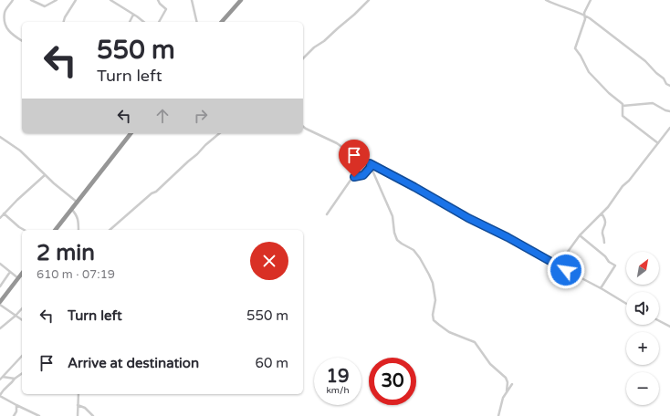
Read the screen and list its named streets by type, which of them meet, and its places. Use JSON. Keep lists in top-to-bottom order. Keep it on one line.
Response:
{"north":"top right","page":{"turn":["550 m","Turn left"],"heading":["2 min","610 m · 07:19"],"map_buttons":["+","−"],"list":[{"name":"Turn left","value":"550 m"},{"name":"Arrive at destination","value":"60 m"}],"speed":"19 km/h","limit":"30"}}
